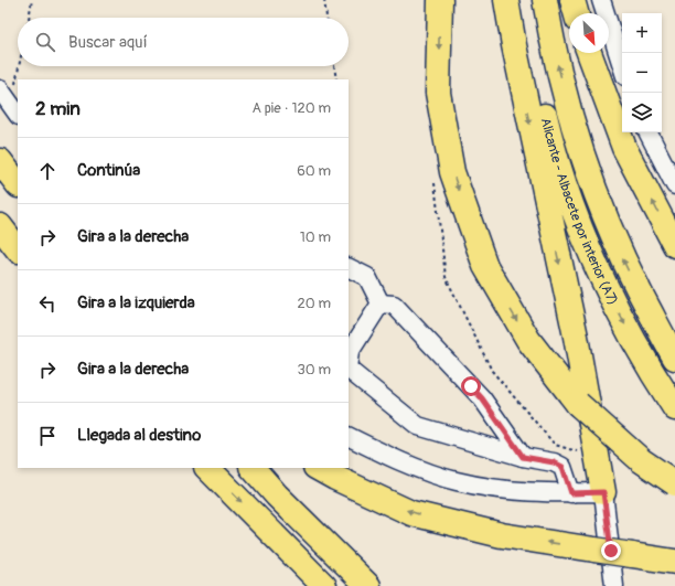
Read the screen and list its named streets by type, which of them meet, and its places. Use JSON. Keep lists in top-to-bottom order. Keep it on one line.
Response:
{"streets":{"highway":["Alicante - Albacete por interior (A7)"]},"north":"bottom right","page":{"map_buttons":["+","−"],"search":"Buscar aquí","heading":["2 min","A pie · 120 m"],"list":[["Continúa","60 m"],["Gira a la derecha","10 m"],["Gira a la izquierda","20 m"],["Gira a la derecha","30 m"],"Llegada al destino"]}}
